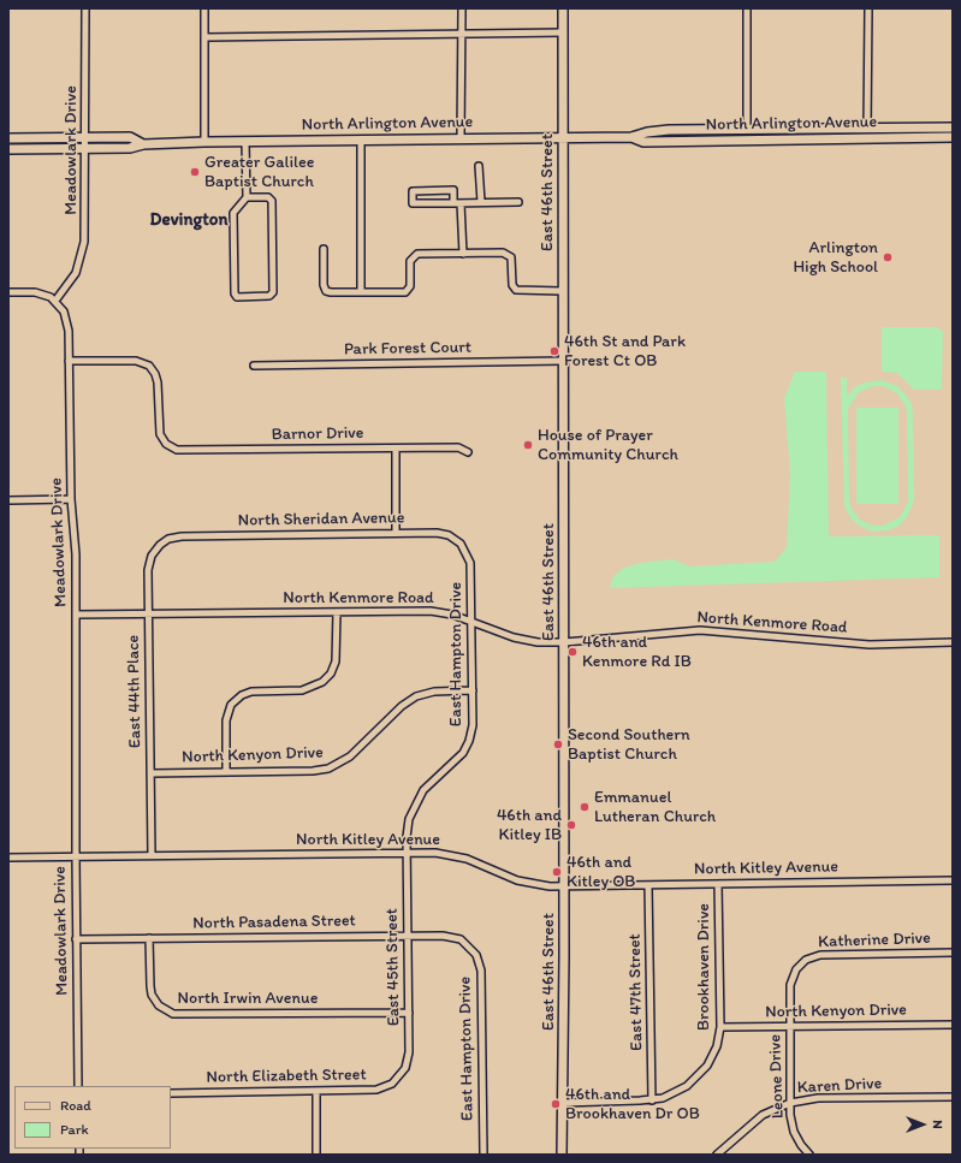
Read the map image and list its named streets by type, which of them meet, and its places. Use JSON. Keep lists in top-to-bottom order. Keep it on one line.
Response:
{"streets":{"main road":["North Arlington Avenue","East 46th Street"],"street":["Meadowlark Drive","Park Forest Court","Barnor Drive","North Sheridan Avenue","North Kenmore Road","East Hampton Drive","East 44th Place","North Kenyon Drive","North Kitley Avenue","North Pasadena Street","Katherine Drive","East 45th Street","Brookhaven Drive","East 47th Street","North Irwin Avenue","North Elizabeth Street","Leone Drive","Karen Drive"]},"crossings":[["North Arlington Avenue","Meadowlark Drive"],["North Arlington Avenue","East 46th Street"],["Meadowlark Drive","Barnor Drive"],["Meadowlark Drive","North Kenmore Road"],["Meadowlark Drive","North Kitley Avenue"],["Meadowlark Drive","North Pasadena Street"],["East 46th Street","Park Forest Court"],["East 46th Street","North Kenmore Road"],["East 46th Street","North Kitley Avenue"],["East 46th Street","Brookhaven Drive"],["North Sheridan Avenue","East Hampton Drive"],["North Sheridan Avenue","East 44th Place"],["North Kenmore Road","East Hampton Drive"],["North Kenmore Road","East 44th Place"],["East Hampton Drive","North Kenyon Drive"],["East Hampton Drive","North Kitley Avenue"],["East Hampton Drive","North Pasadena Street"],["East Hampton Drive","East 45th Street"],["East 44th Place","North Kenyon Drive"],["East 44th Place","North Kitley Avenue"],["North Kenyon Drive","Brookhaven Drive"],["North Kenyon Drive","Leone Drive"],["North Kitley Avenue","East 45th Street"],["North Kitley Avenue","Brookhaven Drive"],["North Kitley Avenue","East 47th Street"],["North Pasadena Street","East 45th Street"],["North Pasadena Street","North Irwin Avenue"],["Katherine Drive","Leone Drive"],["East 45th Street","North Irwin Avenue"],["East 45th Street","North Elizabeth Street"],["Brookhaven Drive","East 47th Street"],["Leone Drive","Karen Drive"]],"districts":["Devington"],"places":["Greater Galilee Baptist Church","Arlington High School","46th St and Park Forest Ct OB","House of Prayer Community Church","46th and Kenmore Rd IB","Second Southern Baptist Church","Emmanuel Lutheran Church","46th and Kitley IB","46th and Kitley OB","46th and Brookhaven Dr OB"],"legend":["Road","Park"],"north":"right"}
